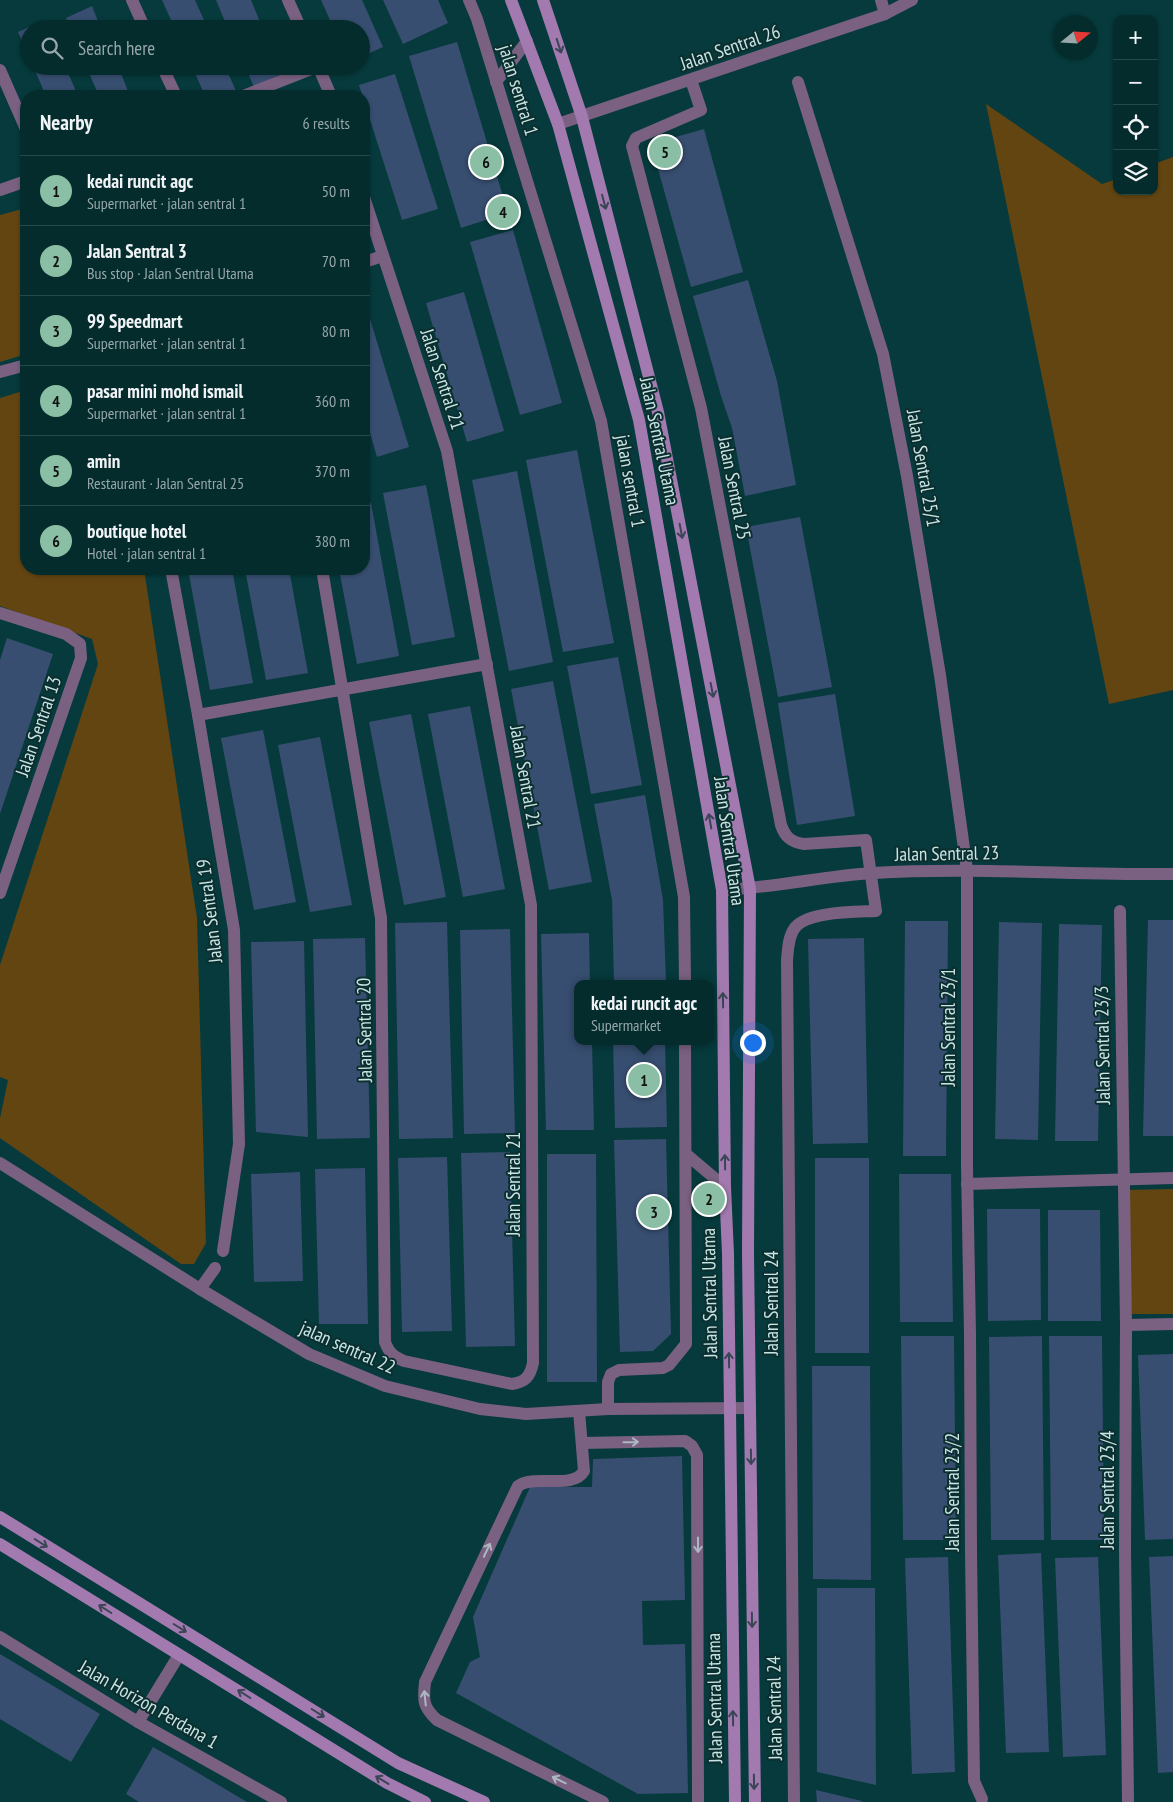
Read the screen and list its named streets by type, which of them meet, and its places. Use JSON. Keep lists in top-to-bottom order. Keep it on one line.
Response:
{"streets":{"street":["Jalan Sentral 26","jalan sentral 1","Jalan Sentral 21","Jalan Sentral Utama","Jalan Sentral 25/1","Jalan Sentral 25","Jalan Sentral 13","Jalan Sentral 23","Jalan Sentral 19","Jalan Sentral 23/1","Jalan Sentral 20","Jalan Sentral 23/3","Jalan Sentral 24","jalan sentral 22","Jalan Sentral 23/4","Jalan Sentral 23/2","Jalan Horizon Perdana 1"]},"crossings":[["Jalan Sentral 26","Jalan Sentral Utama"],["Jalan Sentral 26","Jalan Sentral 25"],["Jalan Sentral 21","Jalan Sentral 20"],["Jalan Sentral Utama","Jalan Sentral 23"],["Jalan Sentral Utama","jalan sentral 22"],["Jalan Sentral 25/1","Jalan Sentral 23"],["Jalan Sentral 25/1","Jalan Sentral 23/1"],["Jalan Sentral 25","Jalan Sentral 23"],["Jalan Sentral 25","Jalan Sentral 24"],["Jalan Sentral 23","Jalan Sentral 23/1"],["Jalan Sentral 23","Jalan Sentral 24"],["Jalan Sentral 23/1","Jalan Sentral 23/2"],["Jalan Sentral 23/3","Jalan Sentral 23/4"]],"north":"right","page":{"map_buttons":["+","−"],"search":"Search here","heading":["Nearby","6 results"],"pins":["5","6","4","1","2","3"],"list":[{"mark":"1","name":"kedai runcit agc","note":"Supermarket · jalan sentral 1","value":"50 m"},{"mark":"2","name":"Jalan Sentral 3","note":"Bus stop · Jalan Sentral Utama","value":"70 m"},{"mark":"3","name":"99 Speedmart","note":"Supermarket · jalan sentral 1","value":"80 m"},{"mark":"4","name":"pasar mini mohd ismail","note":"Supermarket · jalan sentral 1","value":"360 m"},{"mark":"5","name":"amin","note":"Restaurant · Jalan Sentral 25","value":"370 m"},{"mark":"6","name":"boutique hotel","note":"Hotel · jalan sentral 1","value":"380 m"}],"popup":["kedai runcit agc","Supermarket"]}}
